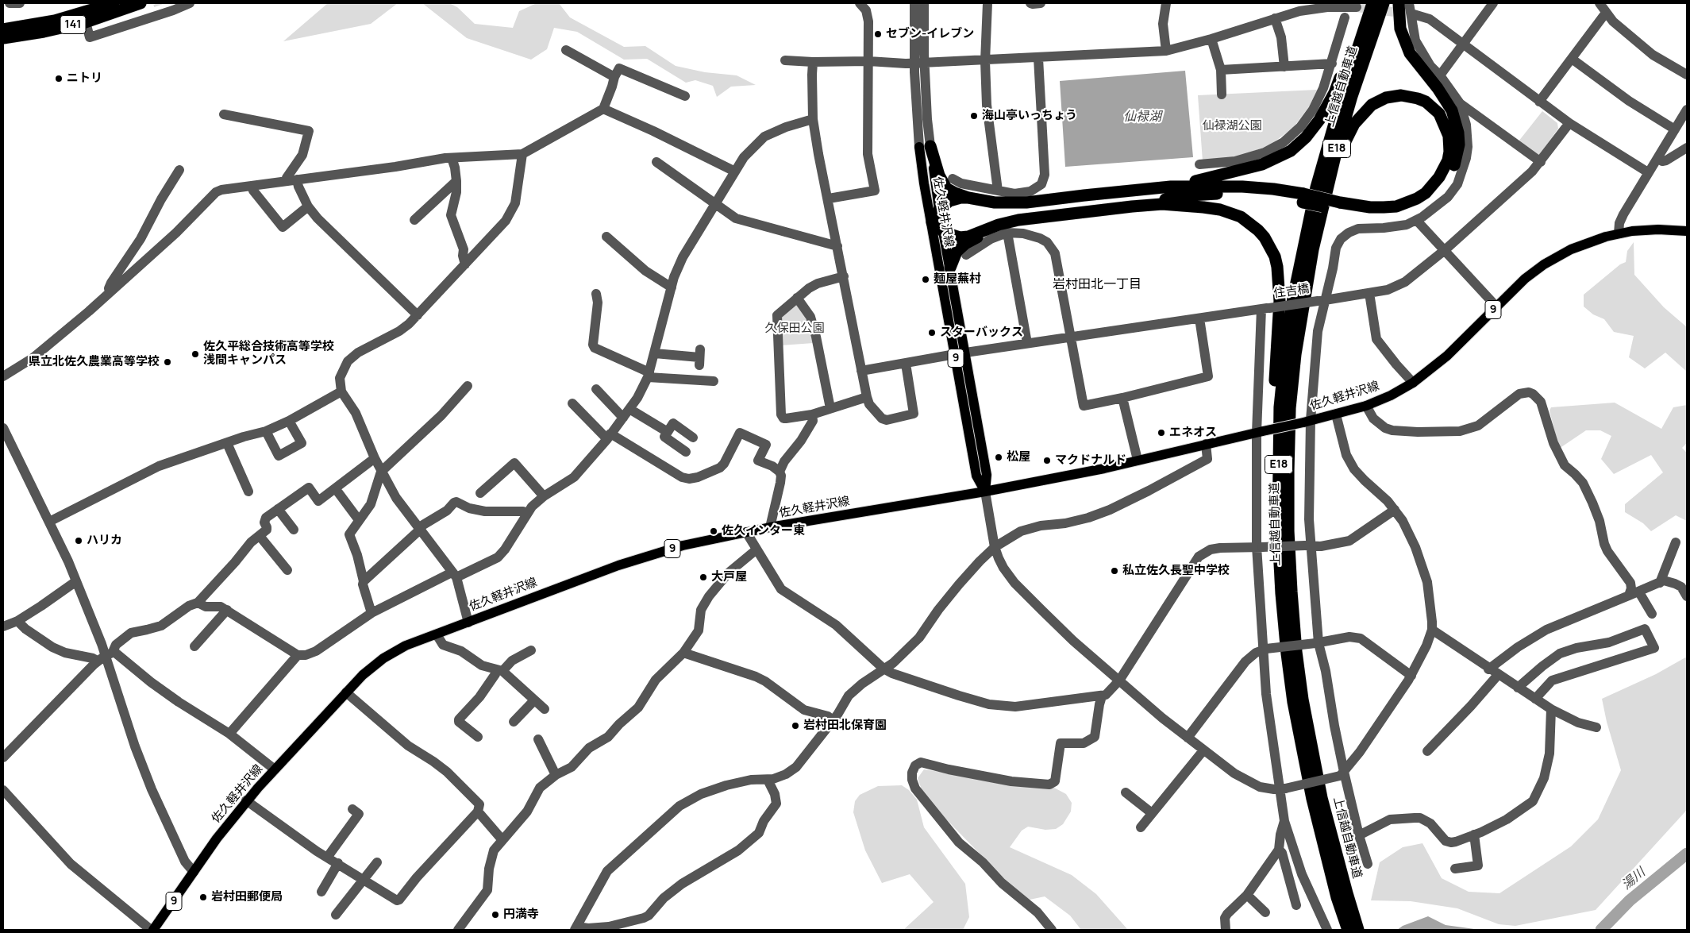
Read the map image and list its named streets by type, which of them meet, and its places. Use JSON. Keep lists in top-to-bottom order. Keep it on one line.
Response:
{"streets":{"highway":["141","上信越自動車道","E18"],"main road":["佐久軽井沢線","9"],"street":["住吉橋"]},"crossings":[["佐久軽井沢線","住吉橋"]],"districts":["岩村田北一丁目"],"water":["仙禄湖","湯川"],"parks":["仙禄湖公園","久保田公園"],"places":["セブン-イレブン","ニトリ","海山亭いっちょう","麺屋蕪村","スターバックス","佐久平総合技術高等学校 浅間キャンパス","県立北佐久農業高等学校","エネオス","松屋","マクドナルド","佐久インター東","ハリカ","私立佐久長聖中学校","大戸屋","岩村田北保育園","岩村田郵便局","円満寺"]}
